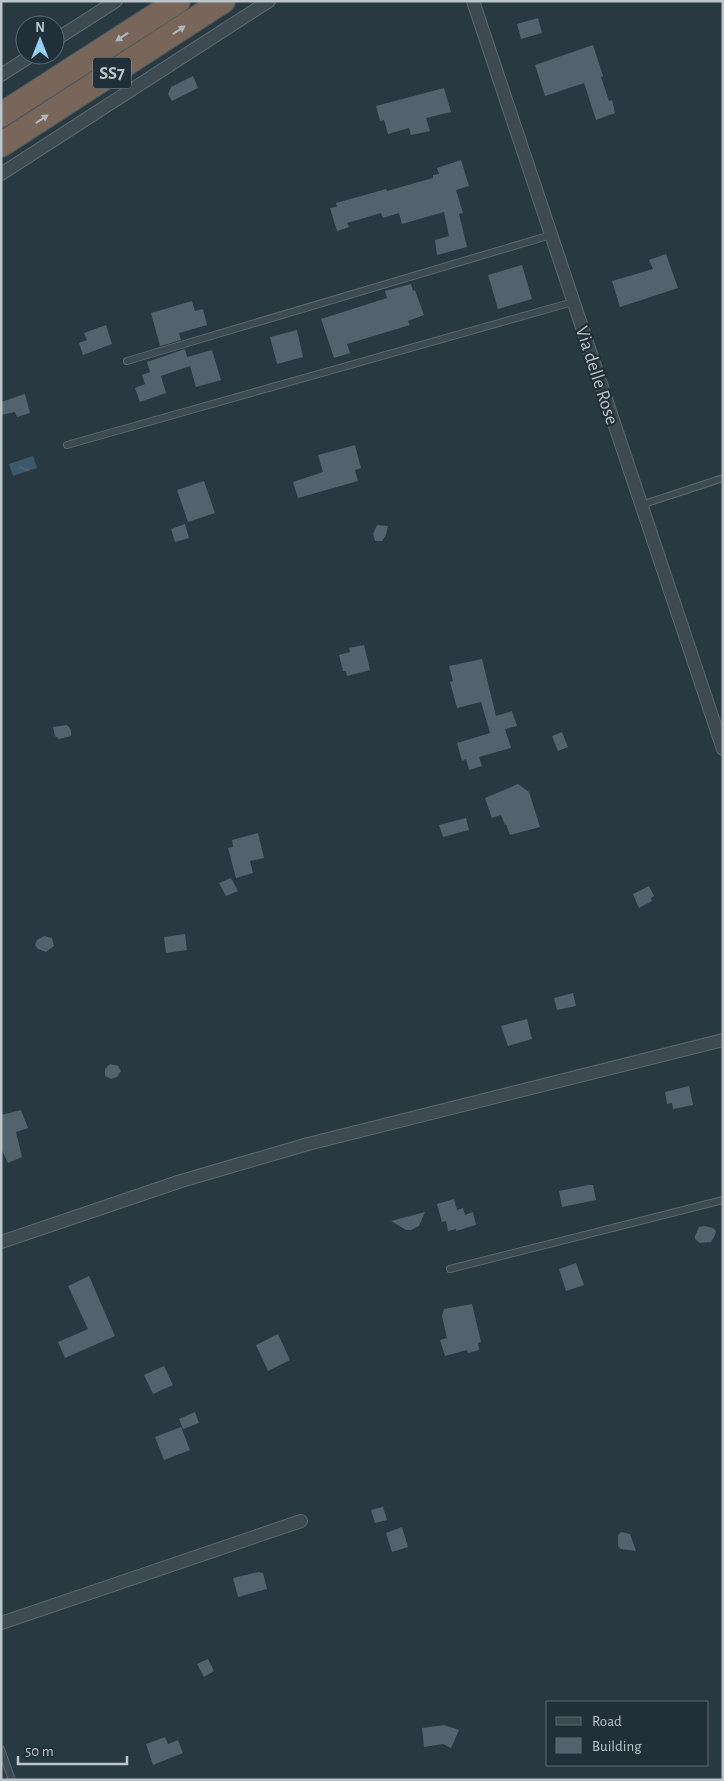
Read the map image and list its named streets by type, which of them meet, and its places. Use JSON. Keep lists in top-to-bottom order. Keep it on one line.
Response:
{"streets":{"highway":["SS7"],"street":["Via delle Rose"]},"legend":["Road","Building"],"scale_bar":"50 m","north":"top"}
